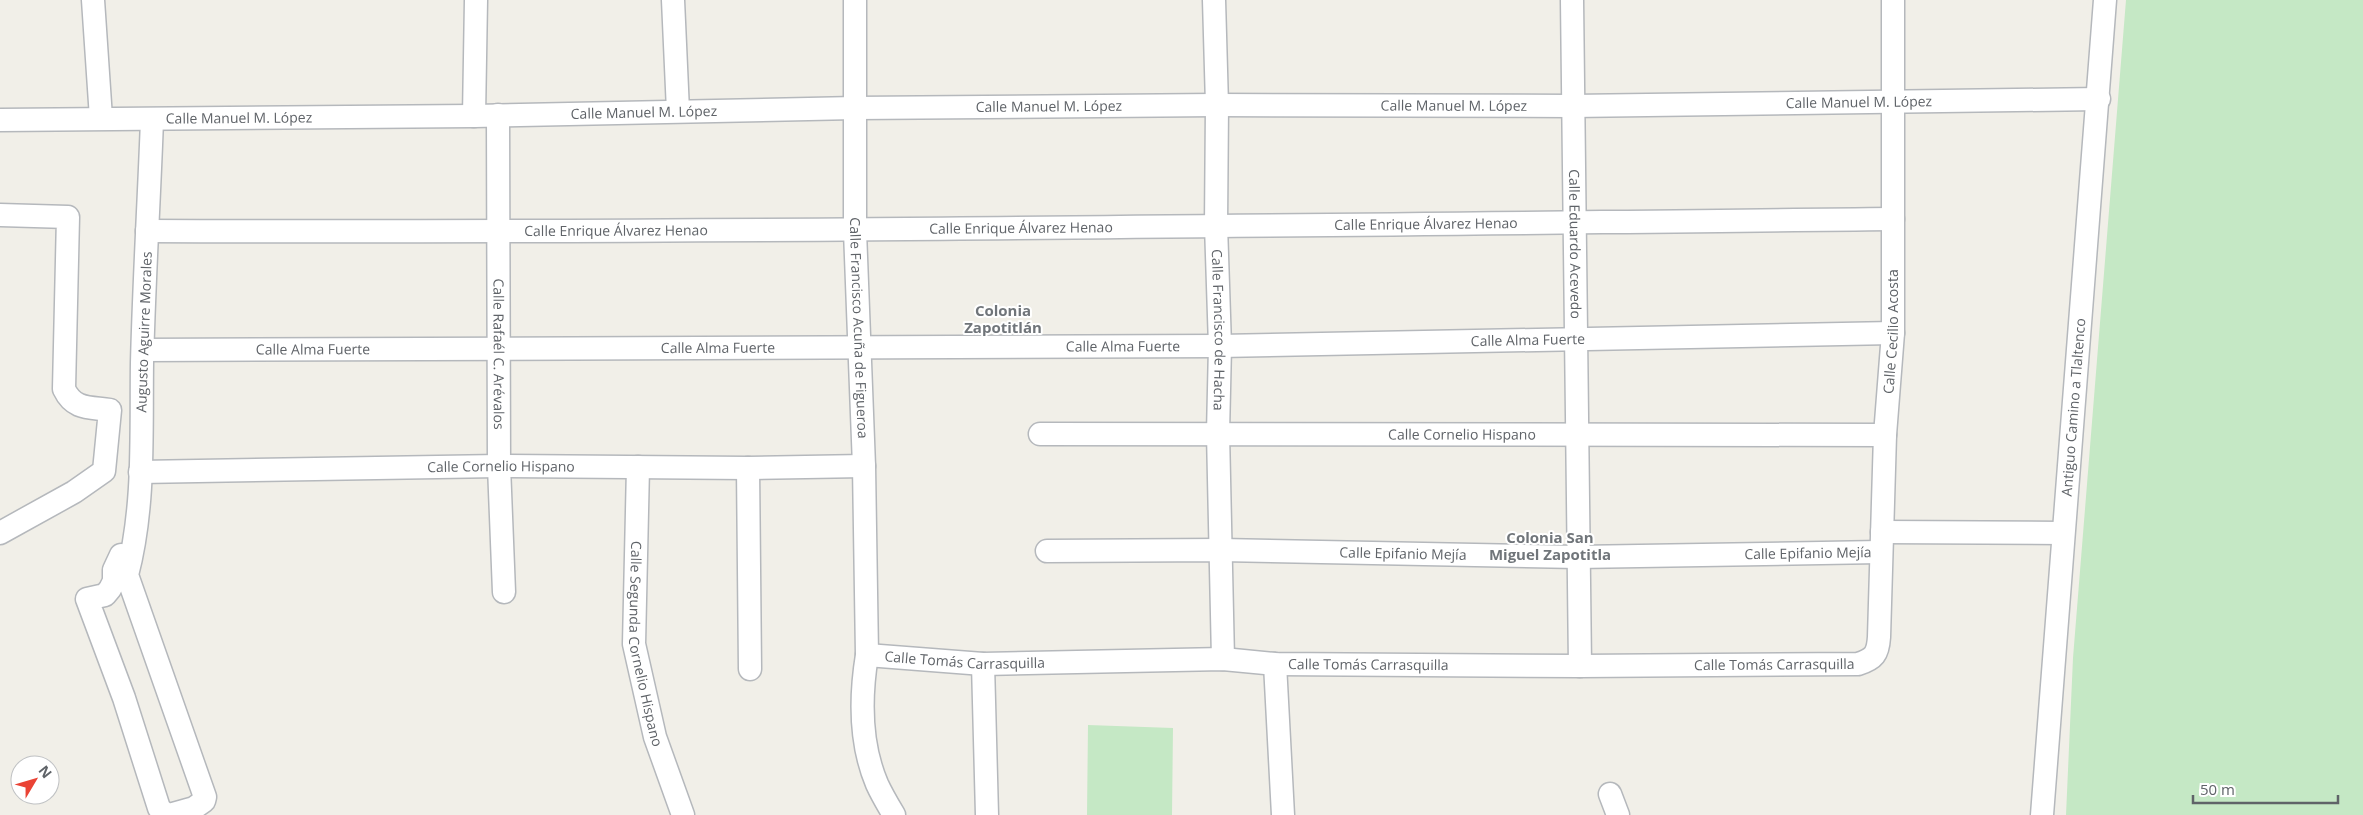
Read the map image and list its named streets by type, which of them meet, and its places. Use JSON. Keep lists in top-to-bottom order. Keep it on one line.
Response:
{"streets":{"street":["Calle Manuel M. López","Calle Enrique Álvarez Henao","Calle Eduardo Acevedo","Calle Francisco Acuña de Figueroa","Calle Francisco de Hacha","Calle Cecilio Acosta","Augusto Aguirre Morales","Calle Alma Fuerte","Calle Rafaél C. Arévalos","Antiguo Camino a Tlaltenco","Calle Cornelio Hispano","Calle Epifanio Mejía","Calle Segunda Cornelio Hispano","Calle Tomás Carrasquilla"]},"crossings":[["Calle Manuel M. López","Calle Eduardo Acevedo"],["Calle Manuel M. López","Calle Francisco Acuña de Figueroa"],["Calle Manuel M. López","Calle Francisco de Hacha"],["Calle Manuel M. López","Calle Cecilio Acosta"],["Calle Manuel M. López","Augusto Aguirre Morales"],["Calle Manuel M. López","Calle Rafaél C. Arévalos"],["Calle Manuel M. López","Antiguo Camino a Tlaltenco"],["Calle Enrique Álvarez Henao","Calle Eduardo Acevedo"],["Calle Enrique Álvarez Henao","Calle Francisco Acuña de Figueroa"],["Calle Enrique Álvarez Henao","Calle Francisco de Hacha"],["Calle Enrique Álvarez Henao","Calle Cecilio Acosta"],["Calle Enrique Álvarez Henao","Augusto Aguirre Morales"],["Calle Enrique Álvarez Henao","Calle Rafaél C. Arévalos"],["Calle Eduardo Acevedo","Calle Alma Fuerte"],["Calle Eduardo Acevedo","Calle Cornelio Hispano"],["Calle Eduardo Acevedo","Calle Epifanio Mejía"],["Calle Eduardo Acevedo","Calle Tomás Carrasquilla"],["Calle Francisco Acuña de Figueroa","Calle Alma Fuerte"],["Calle Francisco Acuña de Figueroa","Calle Cornelio Hispano"],["Calle Francisco Acuña de Figueroa","Calle Tomás Carrasquilla"],["Calle Francisco de Hacha","Calle Alma Fuerte"],["Calle Francisco de Hacha","Calle Cornelio Hispano"],["Calle Francisco de Hacha","Calle Epifanio Mejía"],["Calle Francisco de Hacha","Calle Tomás Carrasquilla"],["Calle Cecilio Acosta","Calle Alma Fuerte"],["Calle Cecilio Acosta","Calle Cornelio Hispano"],["Calle Cecilio Acosta","Calle Epifanio Mejía"],["Calle Cecilio Acosta","Calle Tomás Carrasquilla"],["Augusto Aguirre Morales","Calle Alma Fuerte"],["Augusto Aguirre Morales","Calle Cornelio Hispano"],["Calle Alma Fuerte","Calle Rafaél C. Arévalos"],["Calle Rafaél C. Arévalos","Calle Cornelio Hispano"],["Antiguo Camino a Tlaltenco","Calle Epifanio Mejía"],["Calle Cornelio Hispano","Calle Segunda Cornelio Hispano"]],"districts":["Colonia Zapotitlán","Colonia San Miguel Zapotitla"],"scale_bar":"50 m","north":"top right"}
